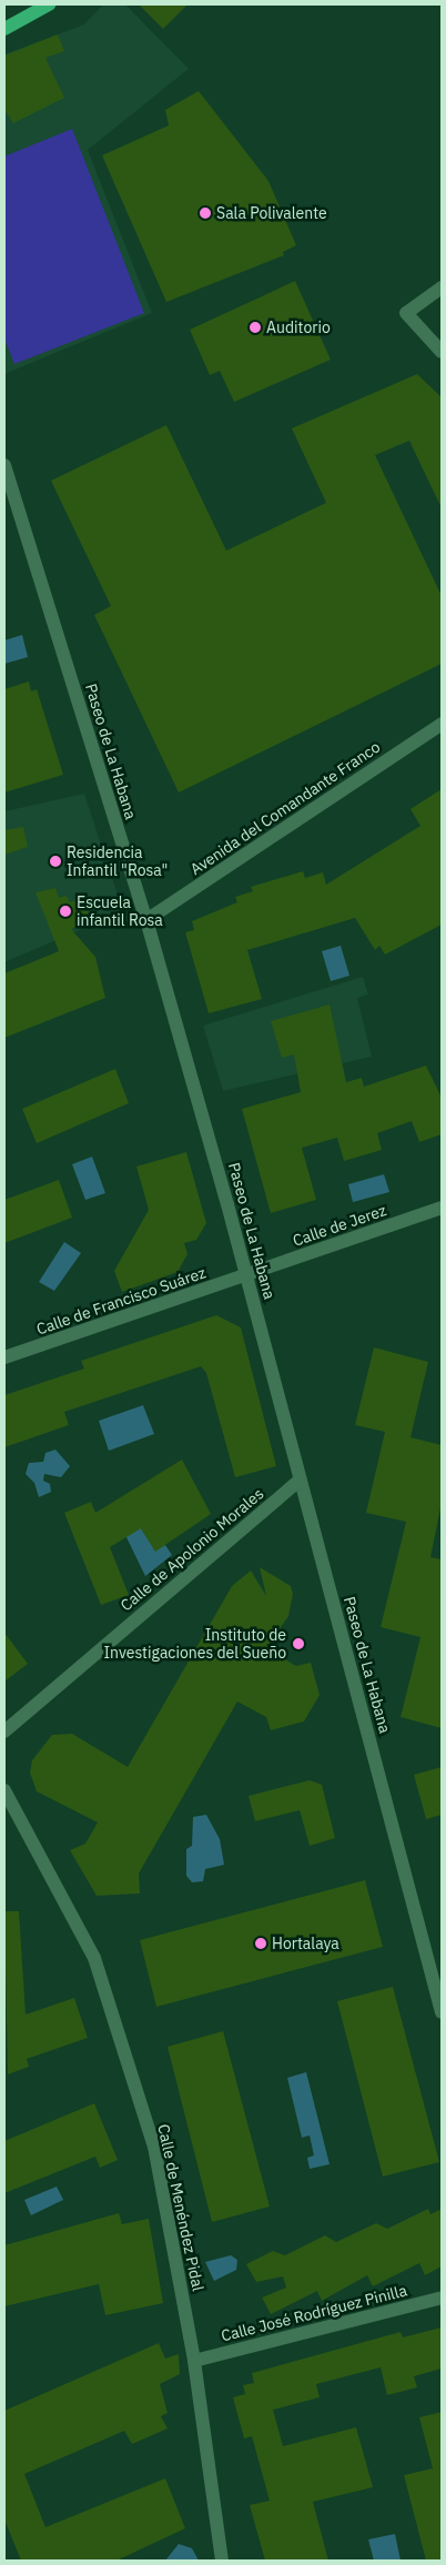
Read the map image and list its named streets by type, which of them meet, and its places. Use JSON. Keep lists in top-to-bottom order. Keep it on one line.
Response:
{"streets":{"street":["Paseo de La Habana","Avenida del Comandante Franco","Calle de Jerez","Calle de Francisco Suárez","Calle de Apolonio Morales","Calle de Menéndez Pidal","Calle José Rodríguez Pinilla"]},"crossings":[["Paseo de La Habana","Avenida del Comandante Franco"],["Paseo de La Habana","Calle de Jerez"],["Paseo de La Habana","Calle de Francisco Suárez"],["Paseo de La Habana","Calle de Apolonio Morales"],["Calle de Jerez","Calle de Francisco Suárez"],["Calle de Menéndez Pidal","Calle José Rodríguez Pinilla"]],"places":["Sala Polivalente","Auditorio","Residencia Infantil \"Rosa\"","Escuela infantil Rosa","Instituto de Investigaciones del Sueño","Hortalaya"]}
